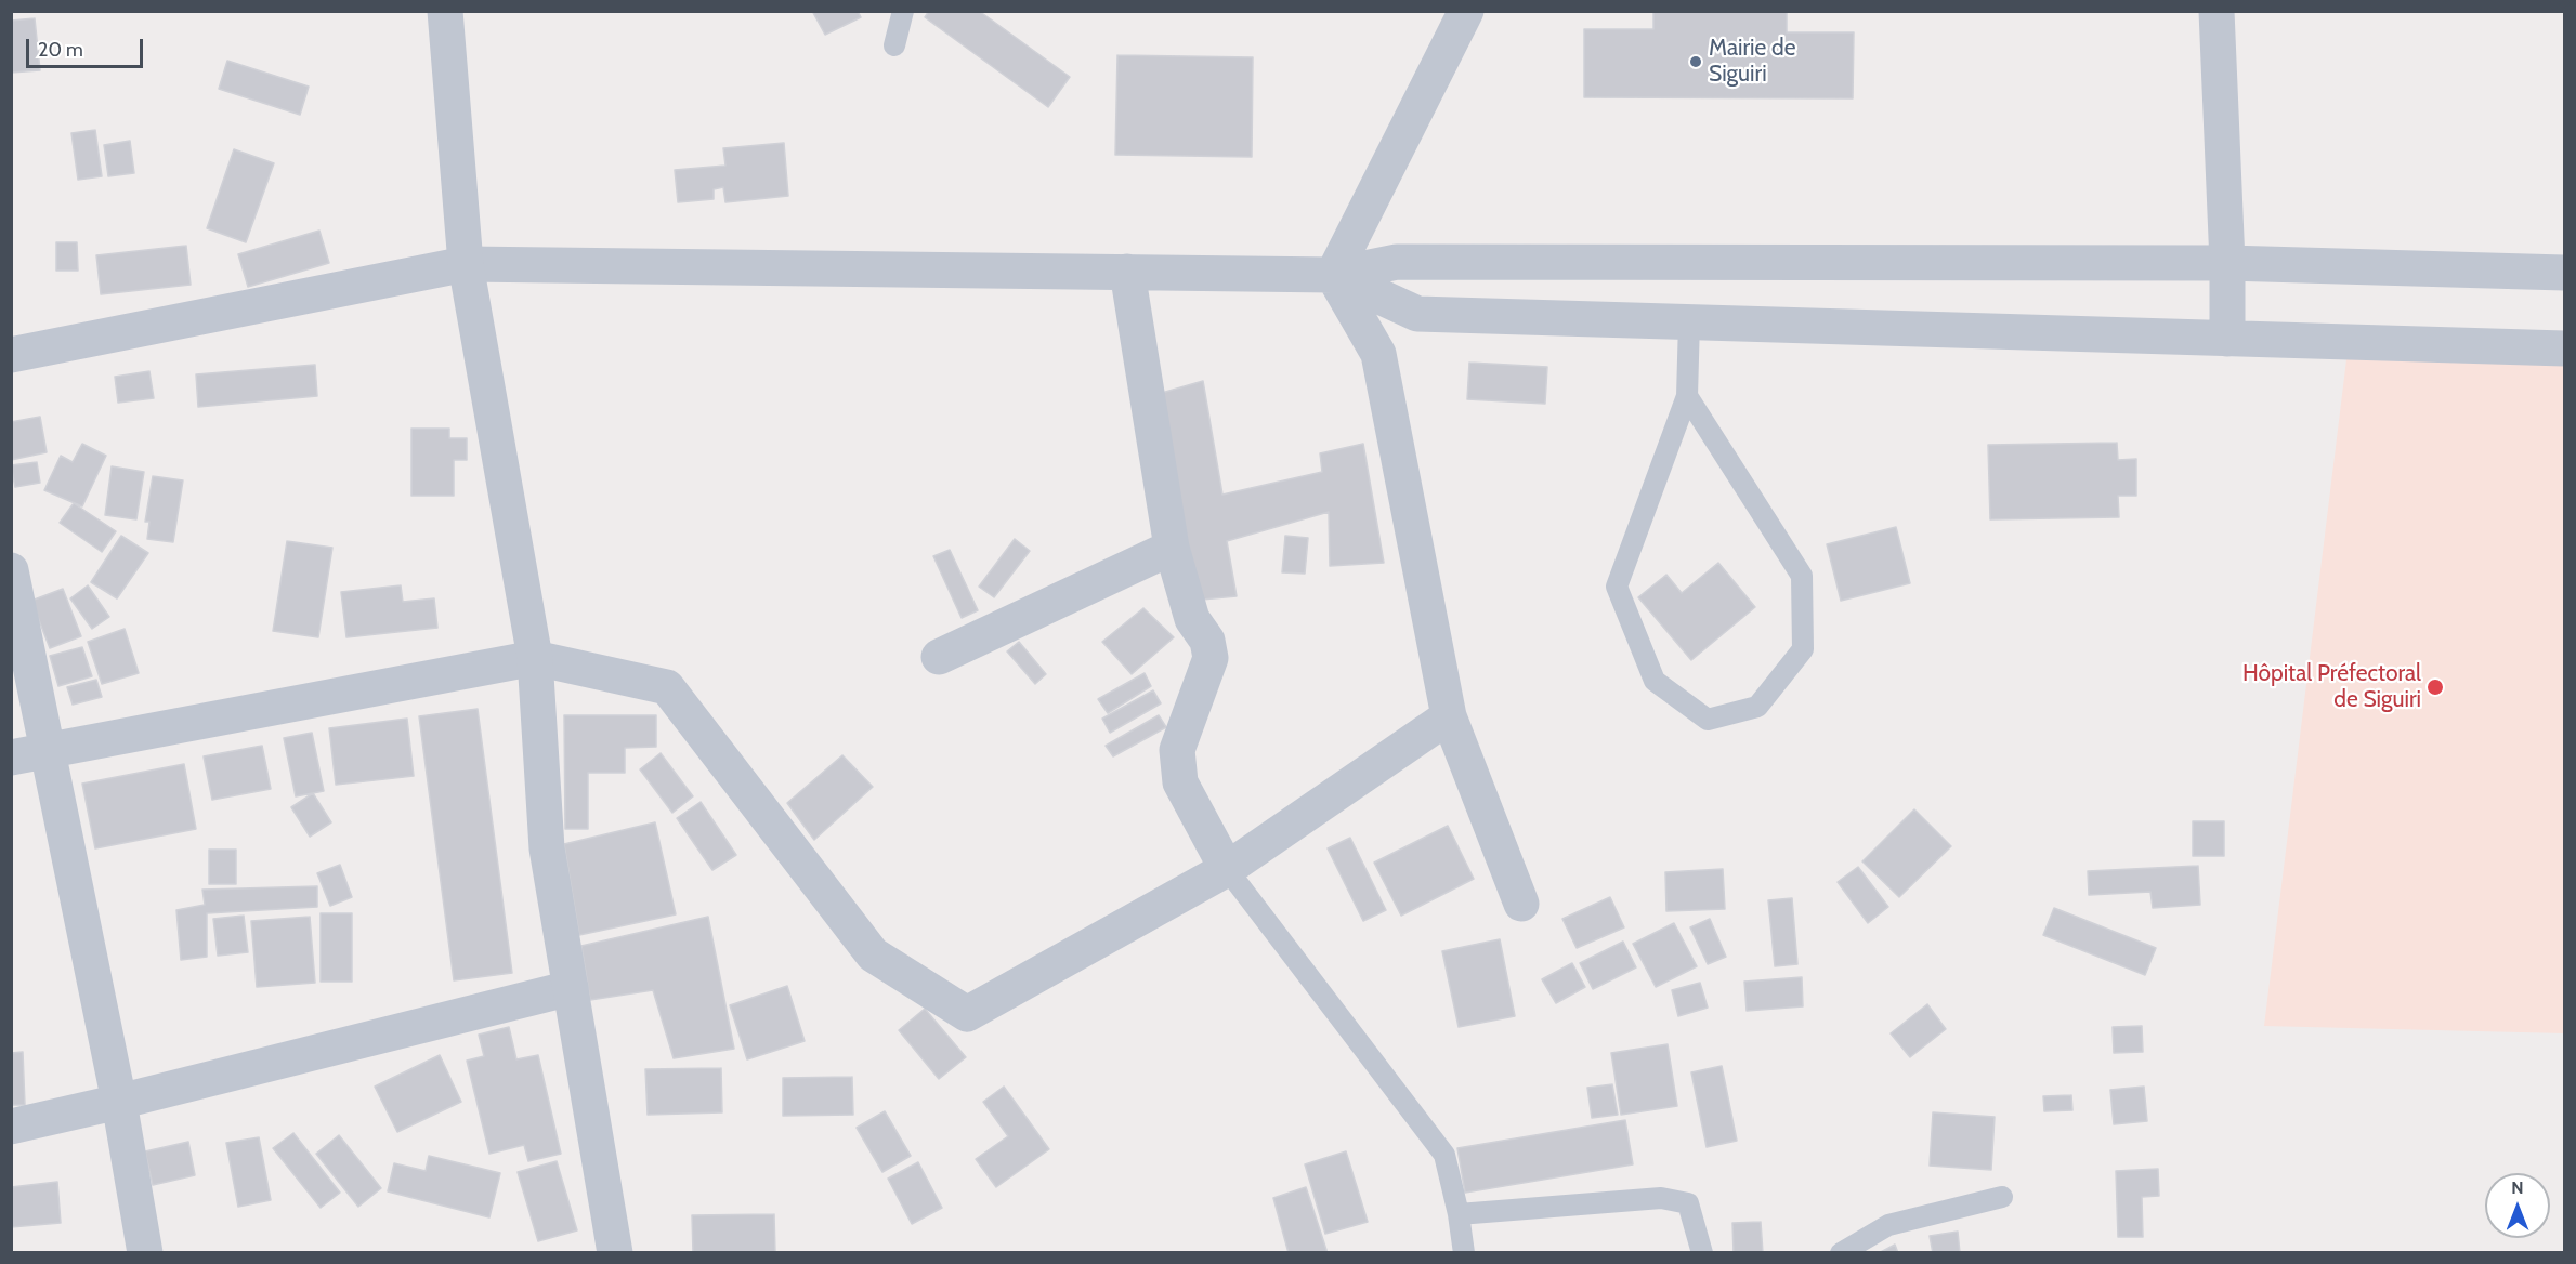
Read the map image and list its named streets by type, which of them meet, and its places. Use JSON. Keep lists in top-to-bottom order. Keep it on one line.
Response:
{"places":["Mairie de Siguiri","Hôpital Préfectoral de Siguiri"],"scale_bar":"20 m","north":"top"}
